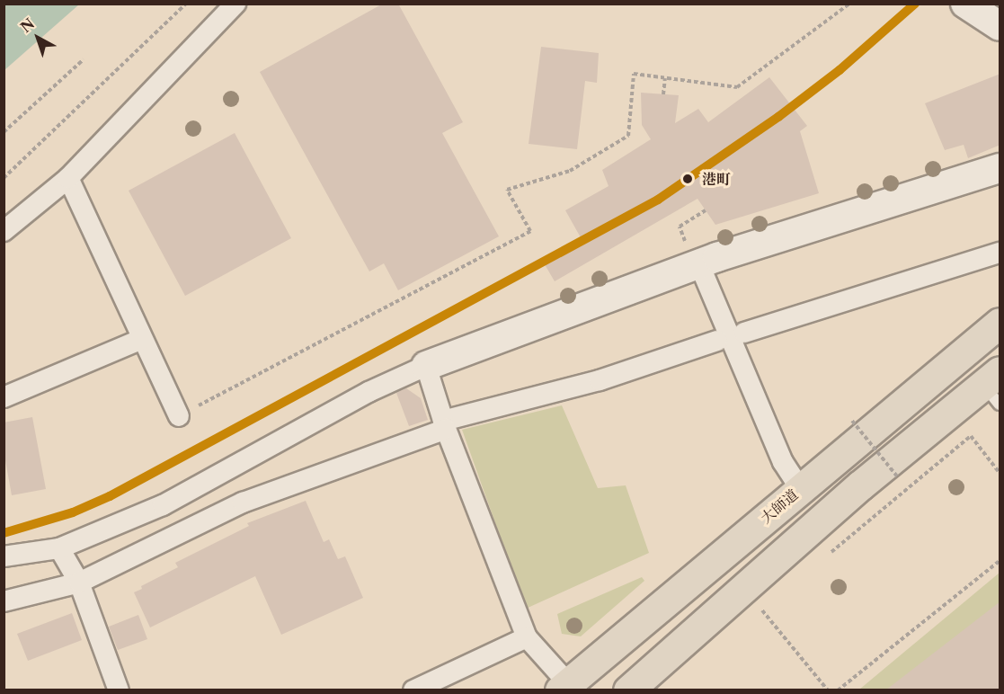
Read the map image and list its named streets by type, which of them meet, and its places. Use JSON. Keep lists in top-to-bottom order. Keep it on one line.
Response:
{"streets":{"highway":["大師道"]},"places":["港町"],"north":"top left"}
